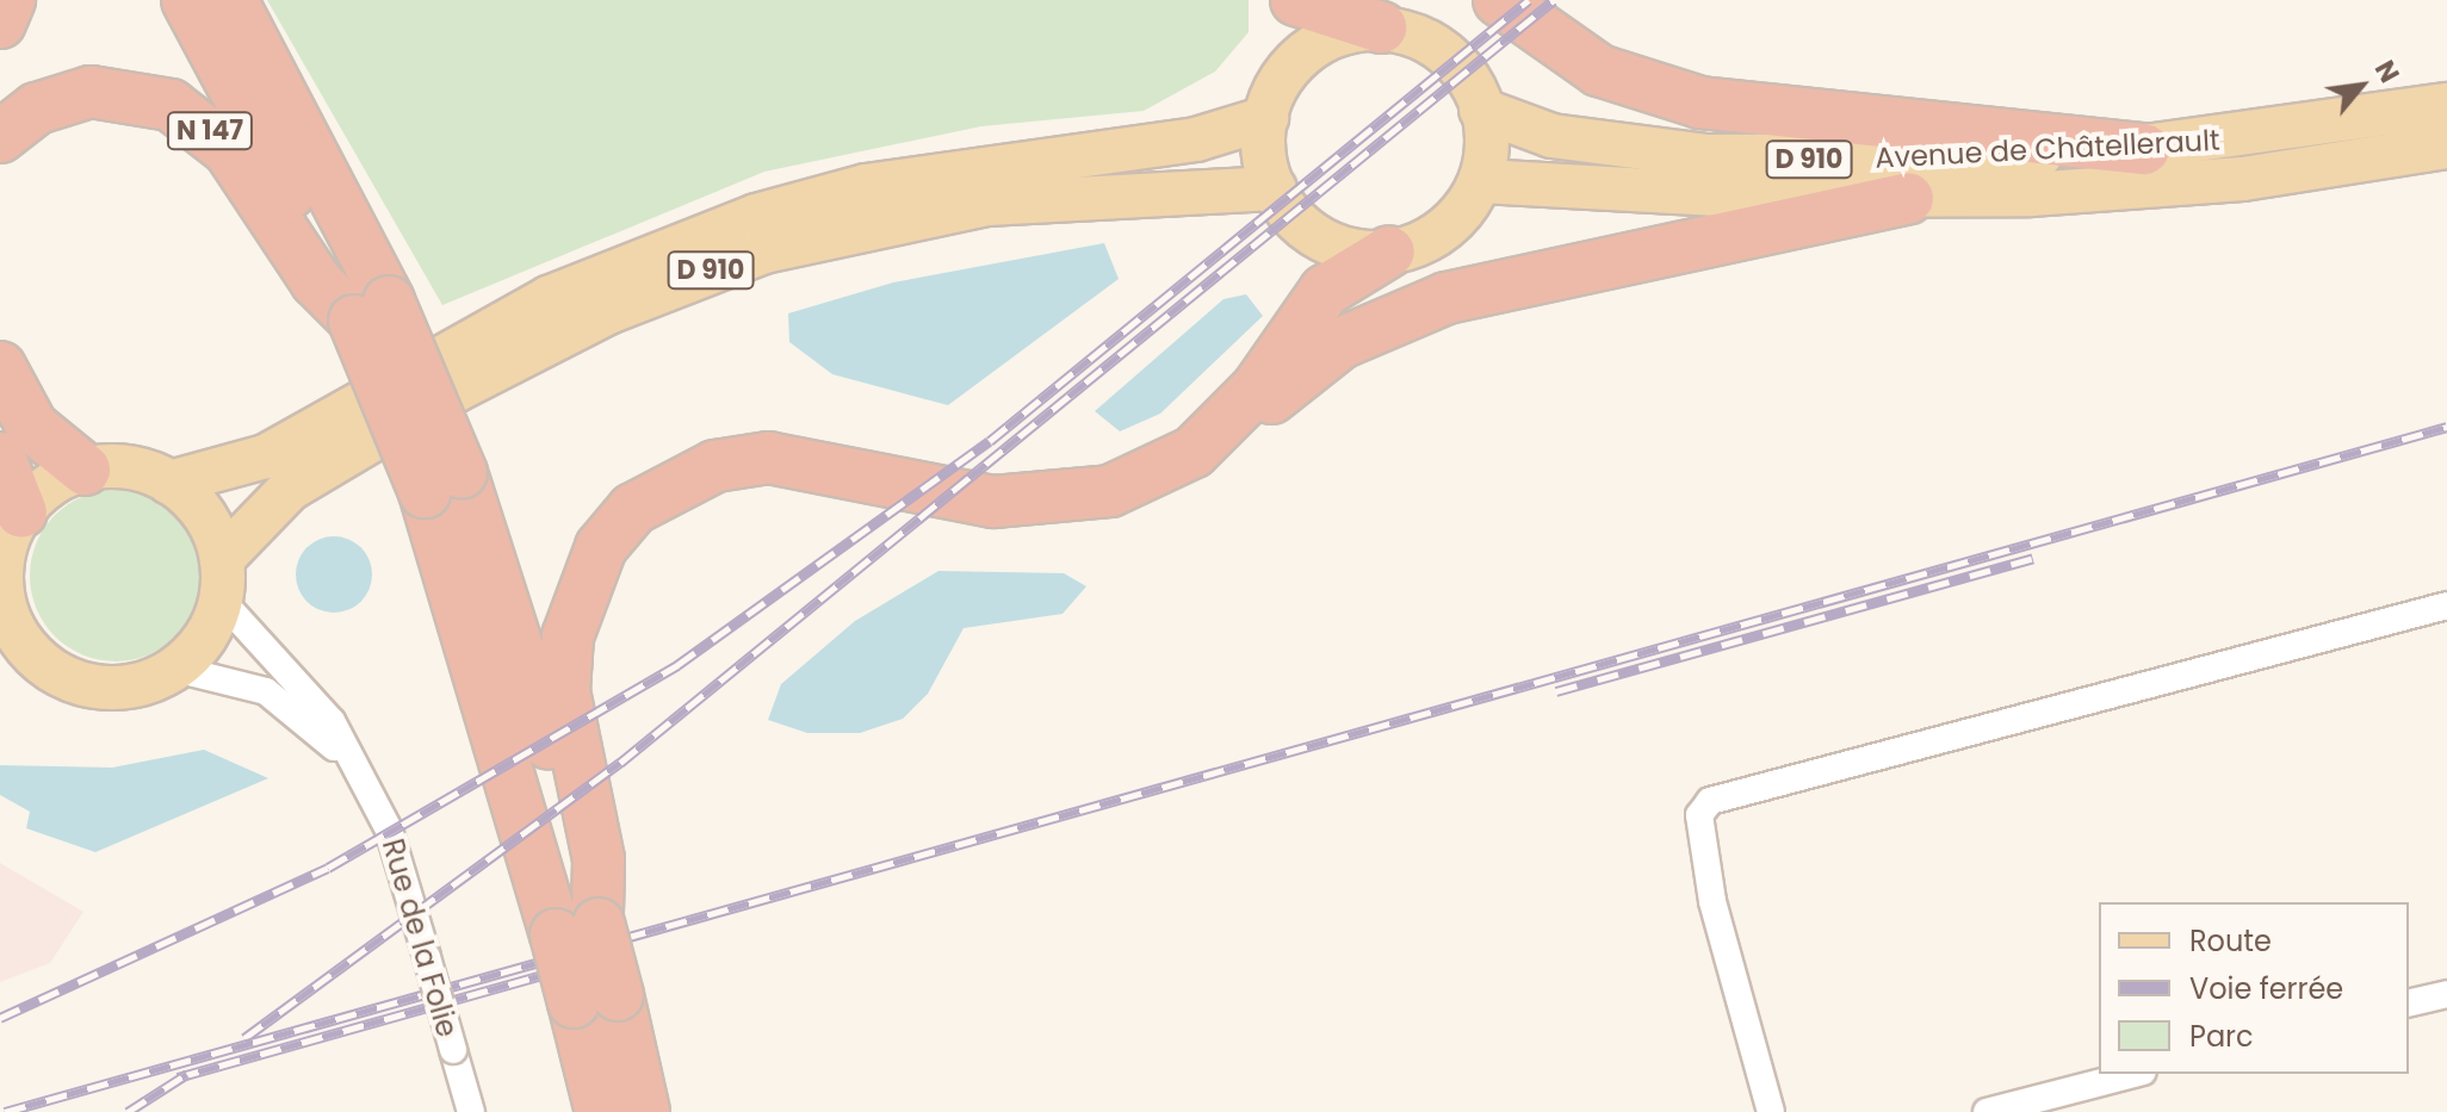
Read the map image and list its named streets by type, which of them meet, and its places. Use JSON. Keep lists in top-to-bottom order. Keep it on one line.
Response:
{"streets":{"highway":["N 147"],"main road":["Avenue de Châtellerault","D 910"],"street":["Rue de la Folie"]},"crossings":[["Avenue de Châtellerault","D 910"],["D 910","Rue de la Folie"]],"legend":["Route","Voie ferrée","Parc"],"north":"top right"}
